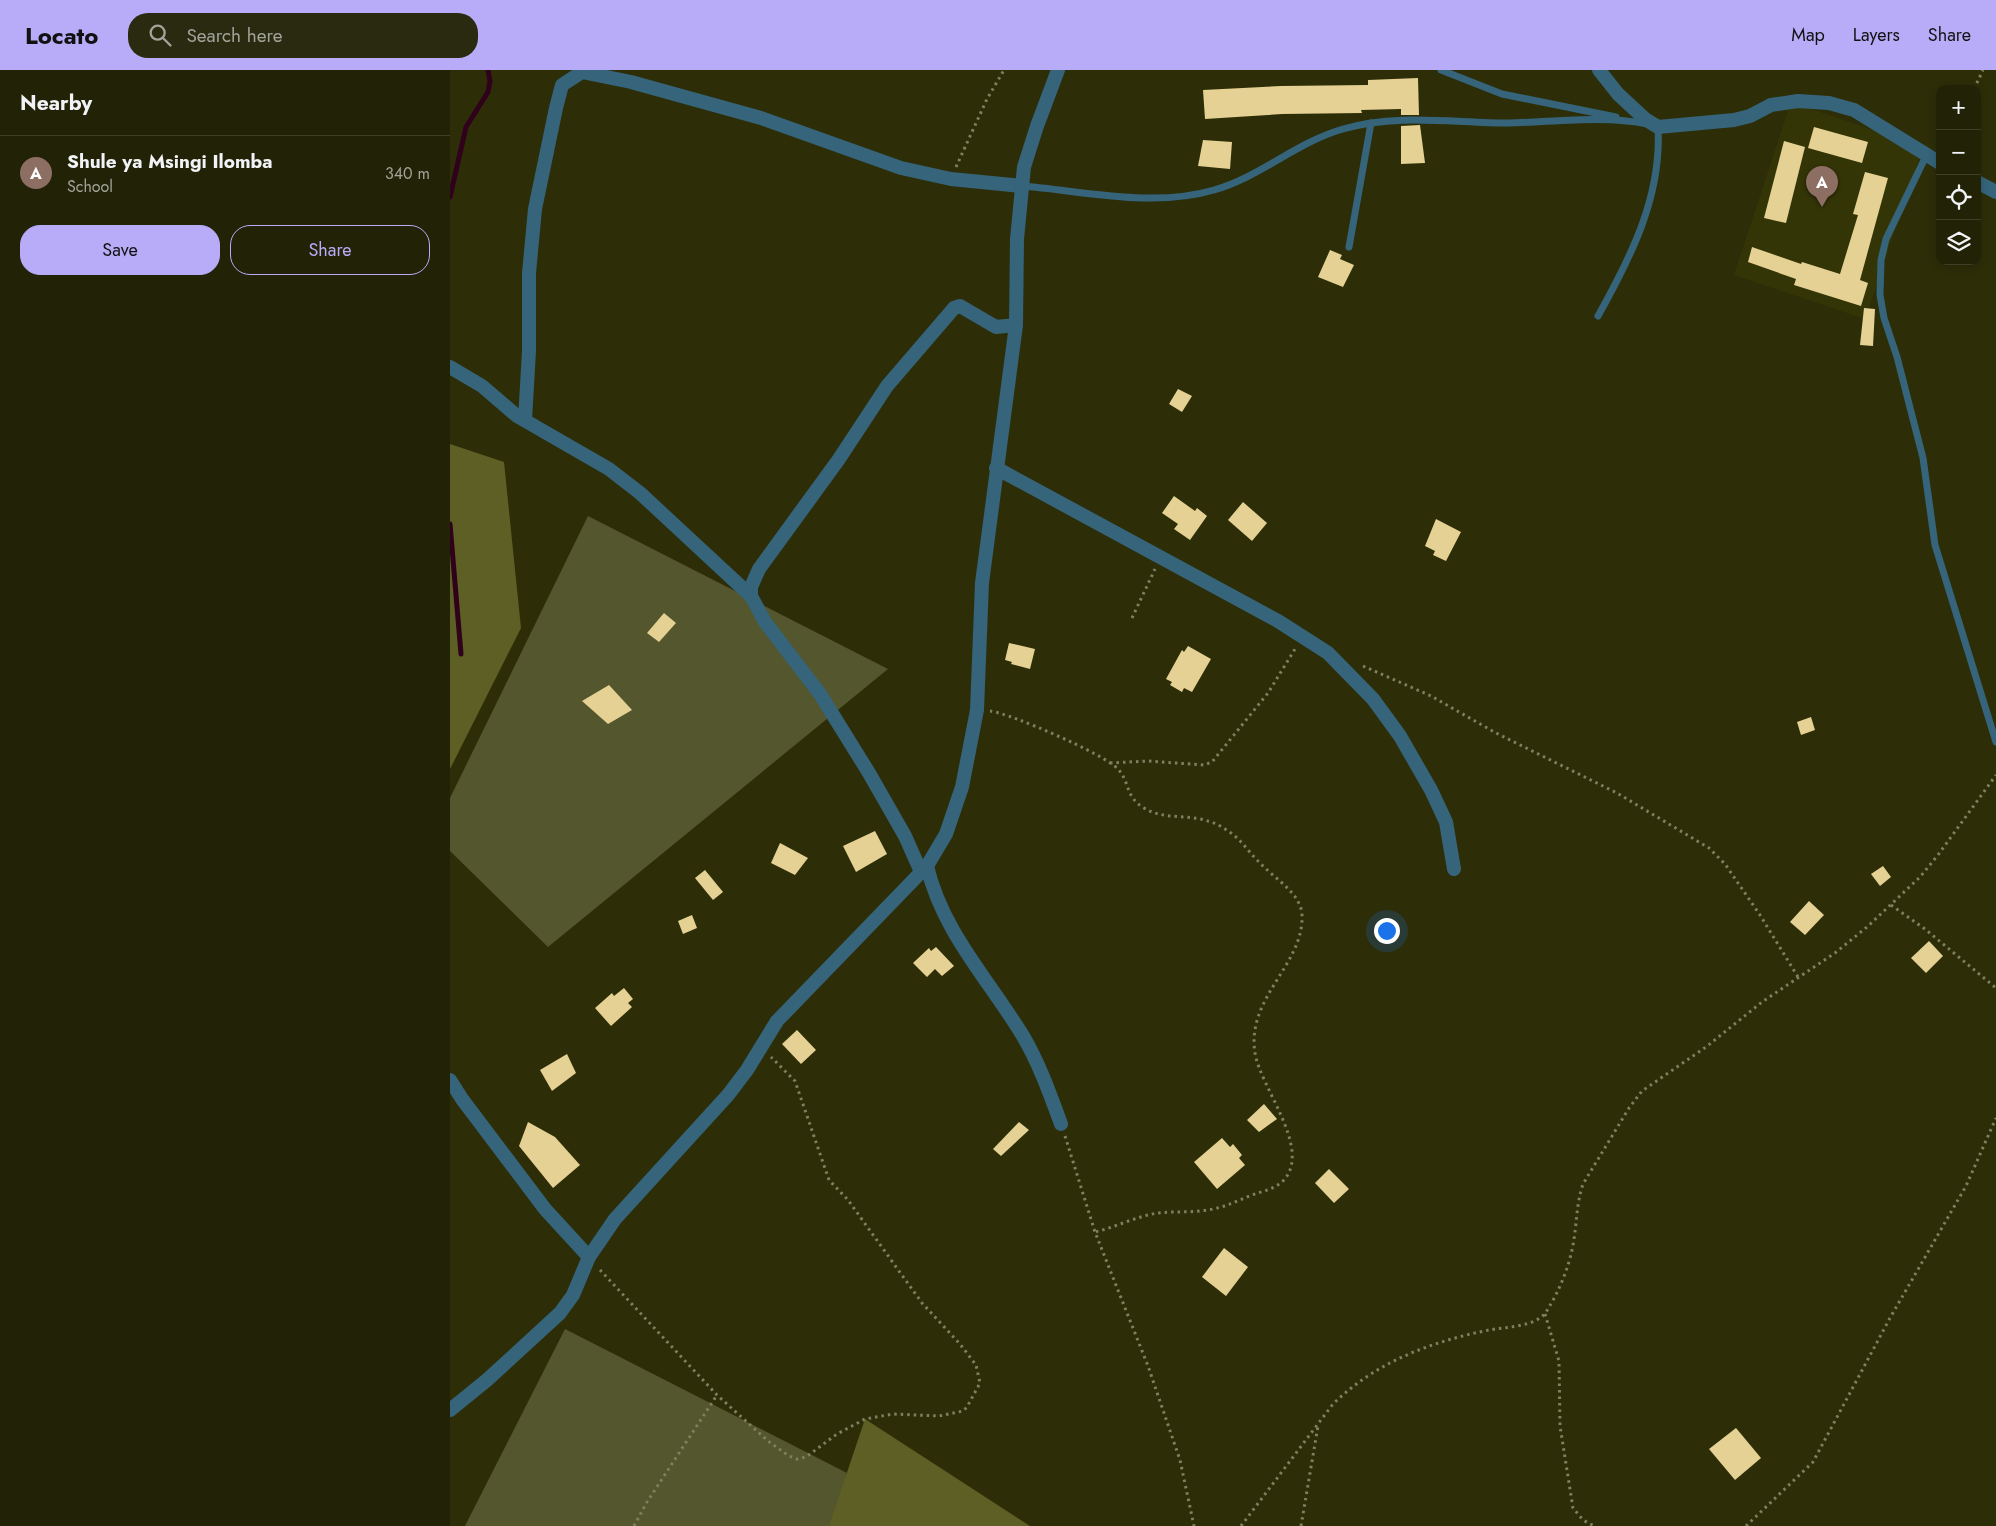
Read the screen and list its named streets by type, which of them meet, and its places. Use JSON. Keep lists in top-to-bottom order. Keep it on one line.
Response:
{"page":{"header":"Locato","search":"Search here","nav":["Map","Layers","Share"],"heading":"Nearby","map_buttons":["+","−"],"list":[{"mark":"A","name":"Shule ya Msingi Ilomba","note":"School","value":"340 m"}],"pins":"A","buttons":["Save","Share"]}}
